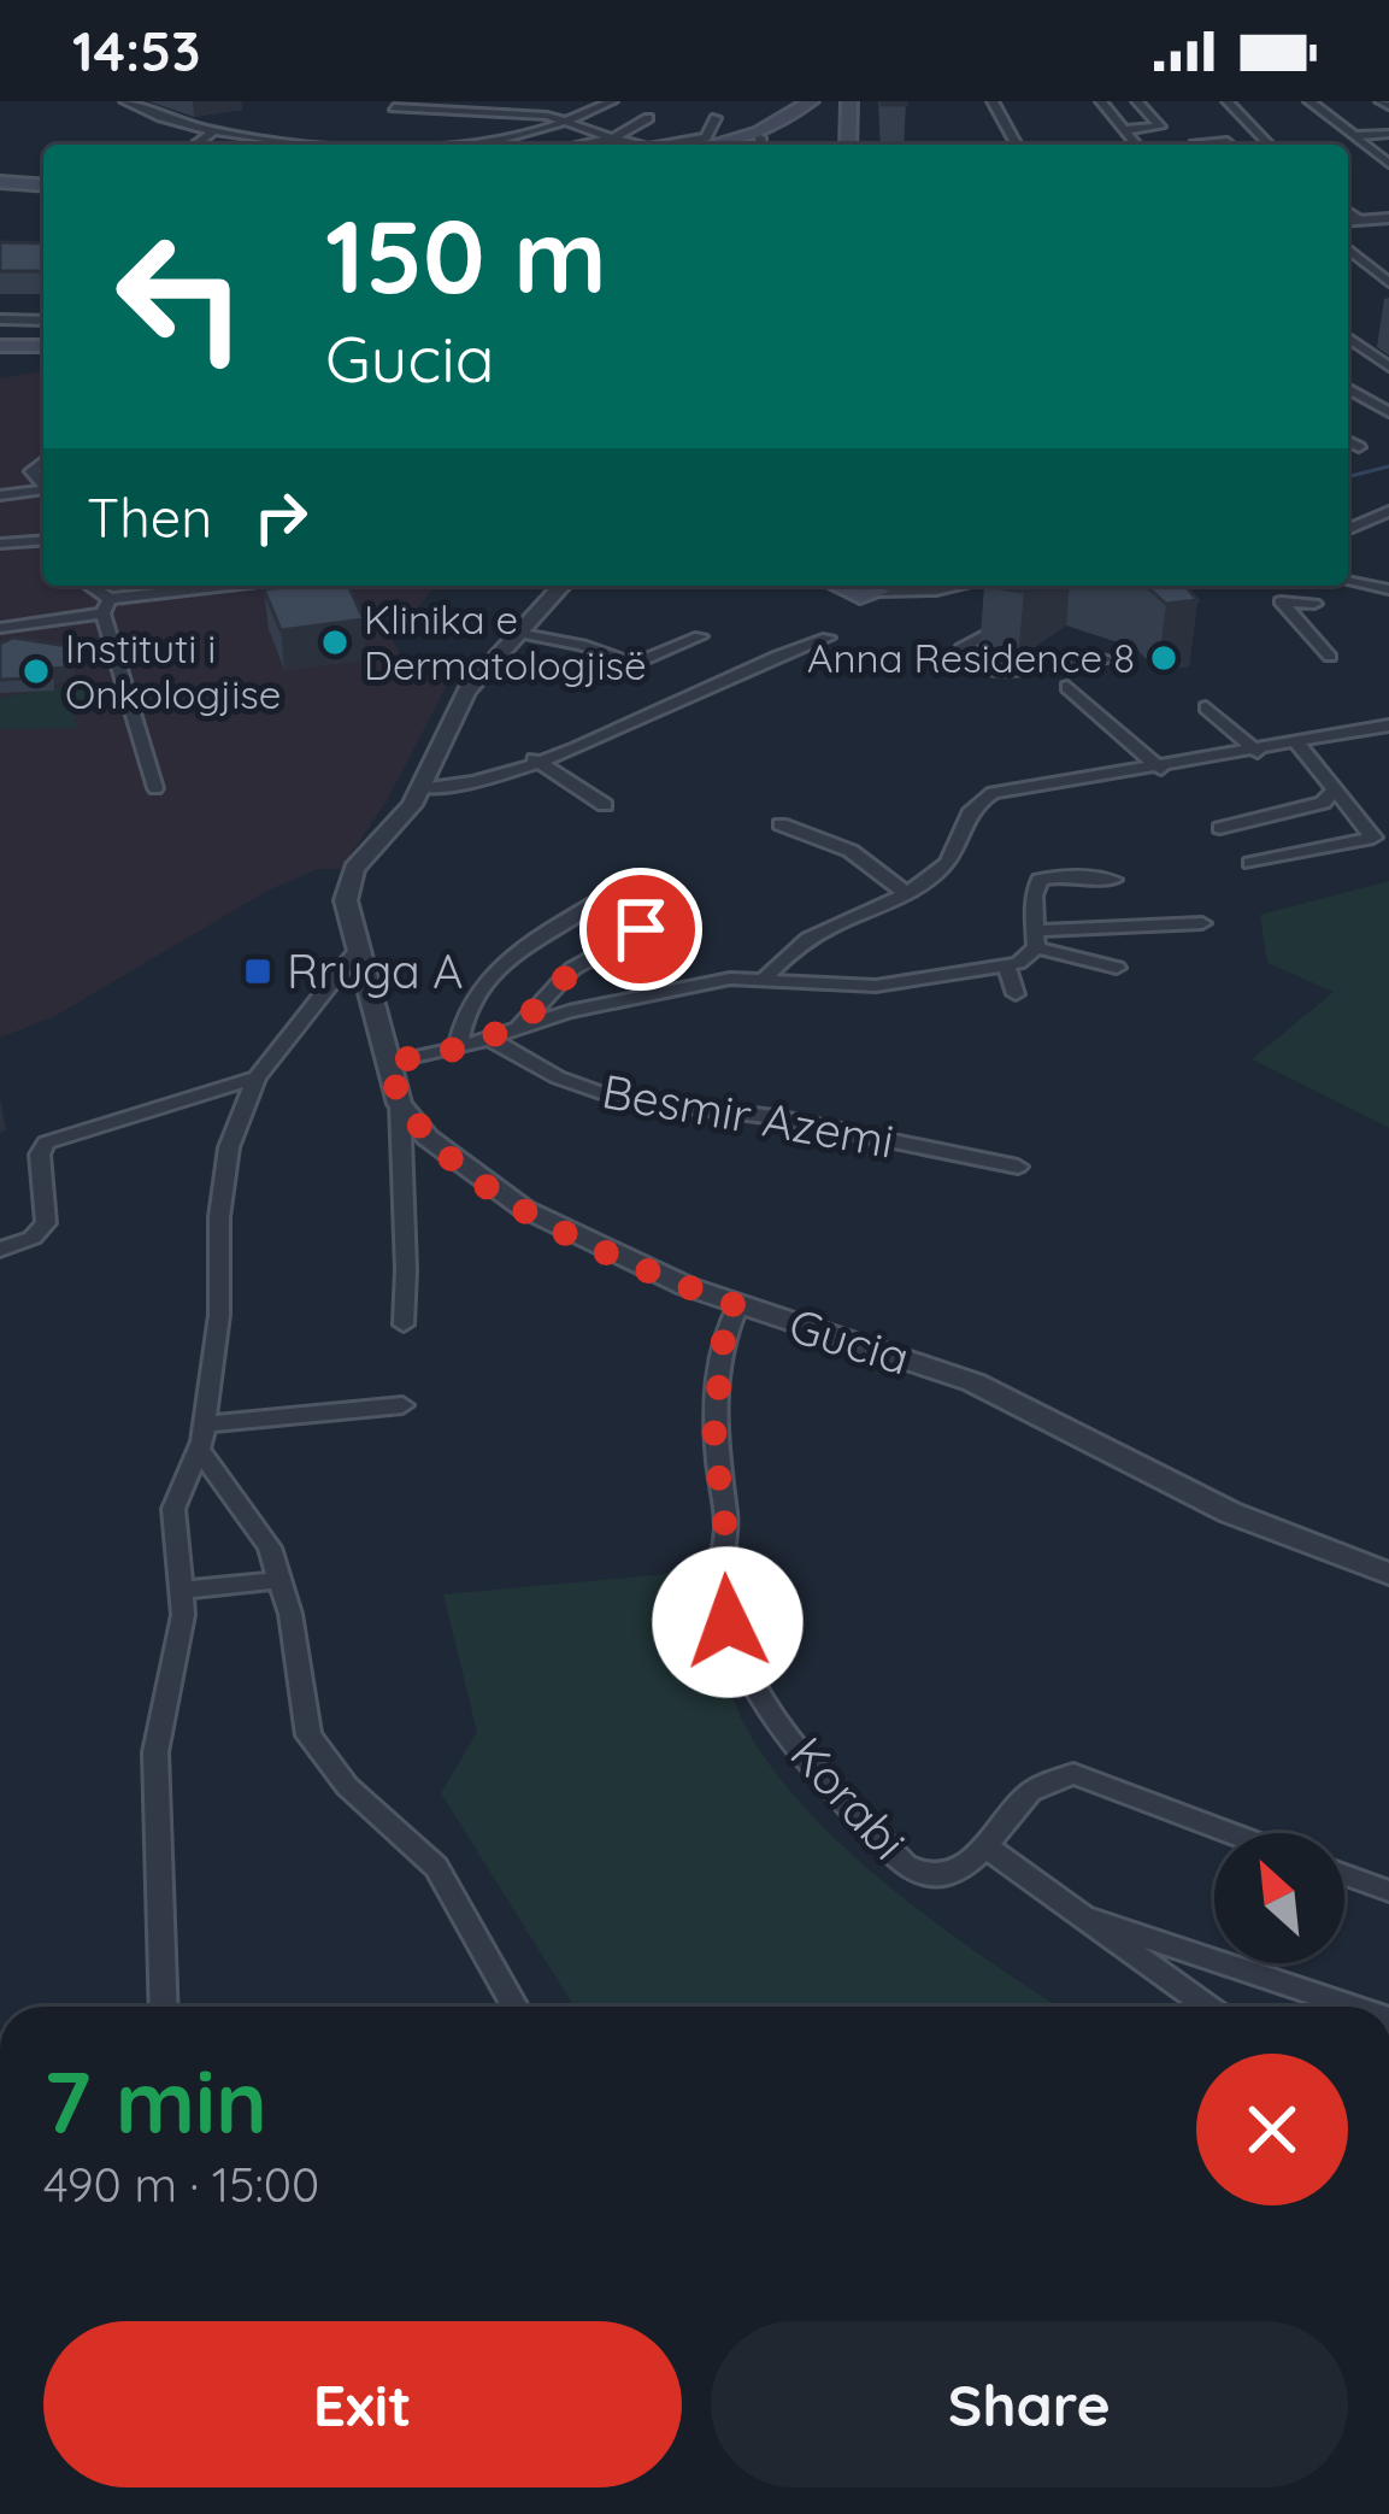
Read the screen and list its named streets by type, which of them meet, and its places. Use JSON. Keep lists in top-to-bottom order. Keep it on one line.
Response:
{"streets":{"street":["Besmir Azemi","Gucia","Korabi"]},"crossings":[["Gucia","Korabi"]],"places":{"other":["Klinika e Dermatologjisë","Anna Residence 8","Instituti i Onkologjise"],"transit":["Rruga A"]},"north":"top left","page":{"status":"14:53","turn":["150 m","Gucia"],"then":"Then","heading":["7 min","490 m · 15:00"],"buttons":["Exit","Share"]}}
